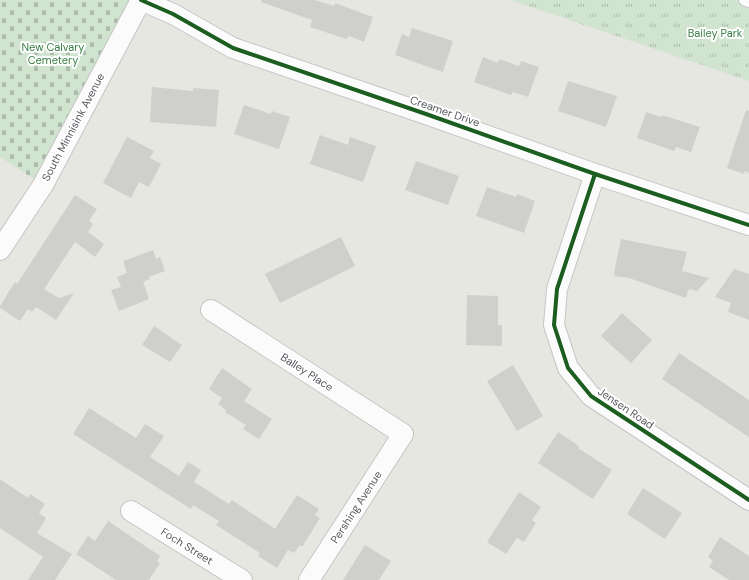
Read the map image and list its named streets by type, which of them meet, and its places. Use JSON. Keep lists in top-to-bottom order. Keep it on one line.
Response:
{"streets":{"street":["Creamer Drive","South Minnisink Avenue","Balley Place","Jensen Road","Pershing Avenue","Foch Street"]},"crossings":[["Creamer Drive","South Minnisink Avenue"],["Creamer Drive","Jensen Road"],["Balley Place","Pershing Avenue"]],"parks":["Bailey Park","New Calvary Cemetery"]}
